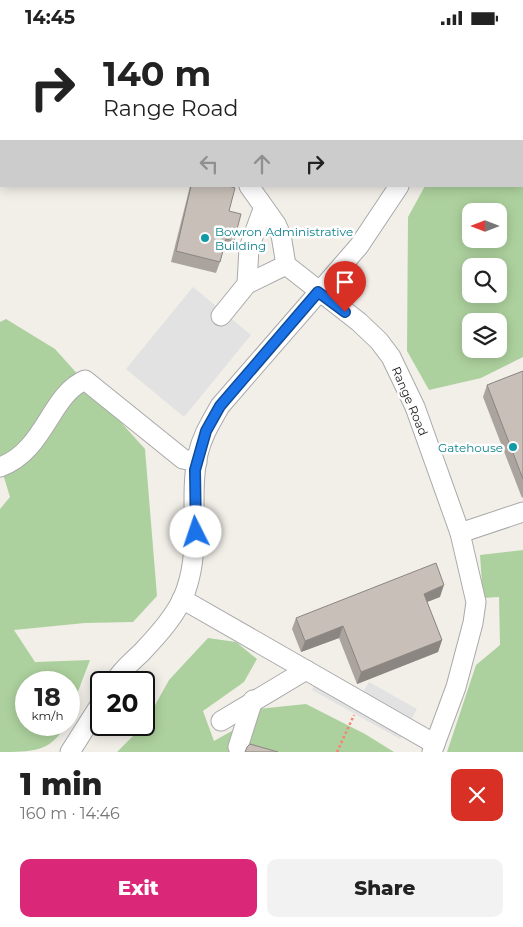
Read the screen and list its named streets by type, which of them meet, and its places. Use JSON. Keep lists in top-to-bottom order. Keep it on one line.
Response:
{"streets":{"lane":["Range Road"]},"places":["Bowron Administrative Building","Gatehouse"],"north":"left","page":{"status":"14:45","turn":["140 m","Range Road"],"speed":"18 km/h","limit":"20","heading":["1 min","160 m · 14:46"],"buttons":["Exit","Share"]}}
